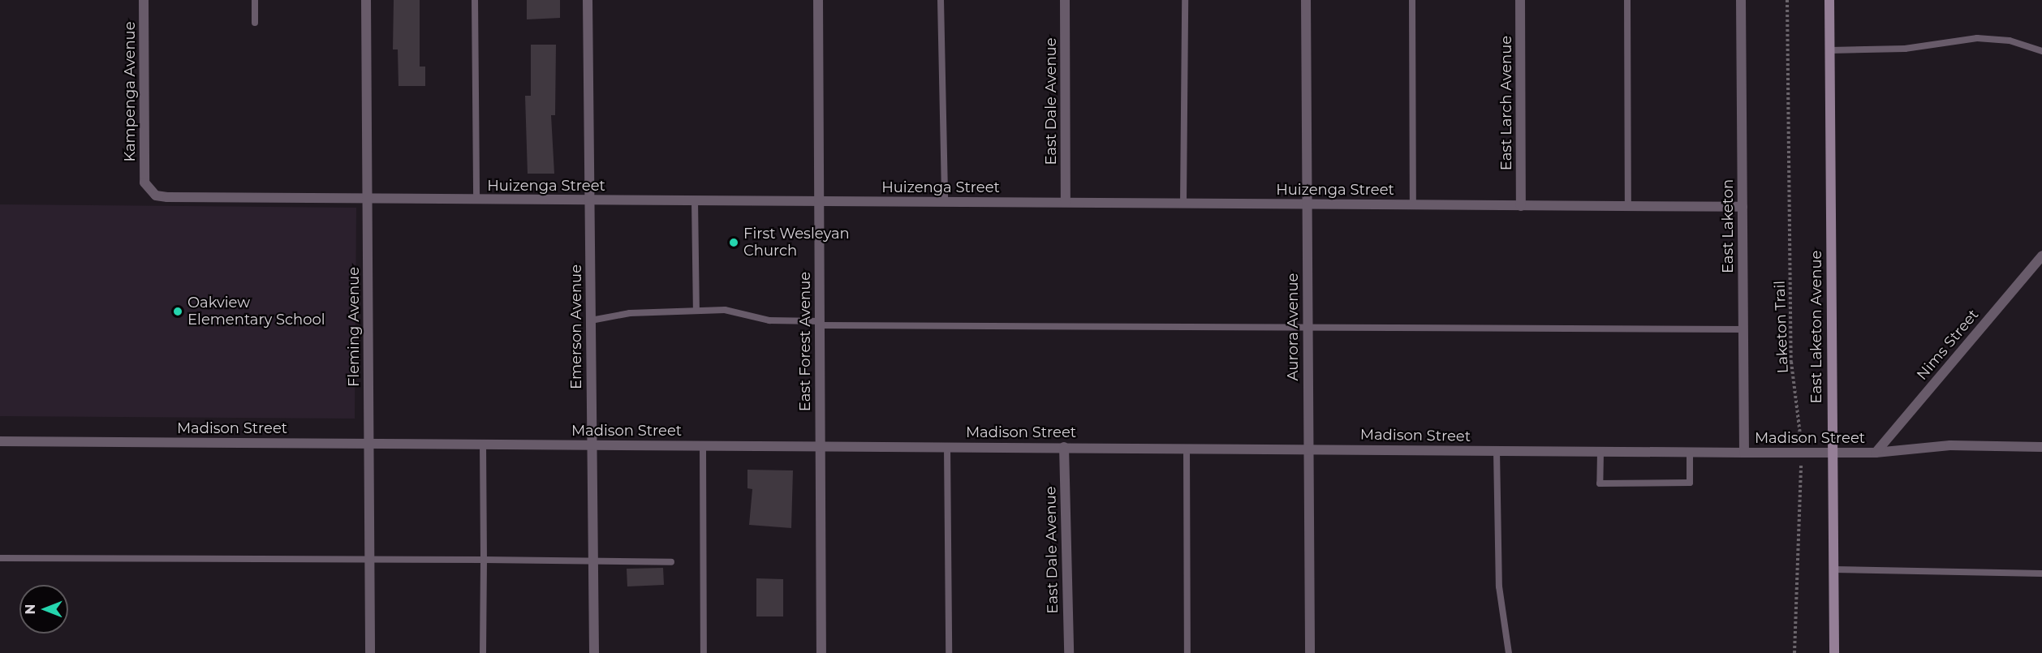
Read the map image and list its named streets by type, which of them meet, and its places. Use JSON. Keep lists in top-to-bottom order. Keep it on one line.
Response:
{"streets":{"main road":["East Laketon Avenue"],"street":["Kampenga Avenue","East Dale Avenue","East Larch Avenue","Huizenga Street","East Laketon","Fleming Avenue","Emerson Avenue","Aurora Avenue","East Forest Avenue","Nims Street","Madison Street"],"path":["Laketon Trail"]},"crossings":[["Kampenga Avenue","Huizenga Street"],["East Dale Avenue","Huizenga Street"],["East Dale Avenue","Madison Street"],["East Larch Avenue","Huizenga Street"],["Huizenga Street","East Laketon"],["Huizenga Street","Fleming Avenue"],["Huizenga Street","Emerson Avenue"],["Huizenga Street","Aurora Avenue"],["Huizenga Street","East Forest Avenue"],["East Laketon","Madison Street"],["Fleming Avenue","Madison Street"],["Emerson Avenue","Madison Street"],["Aurora Avenue","Madison Street"],["Laketon Trail","Madison Street"],["East Laketon Avenue","Madison Street"],["East Forest Avenue","Madison Street"],["Nims Street","Madison Street"]],"places":["First Wesleyan Church","Oakview Elementary School"],"north":"left"}
